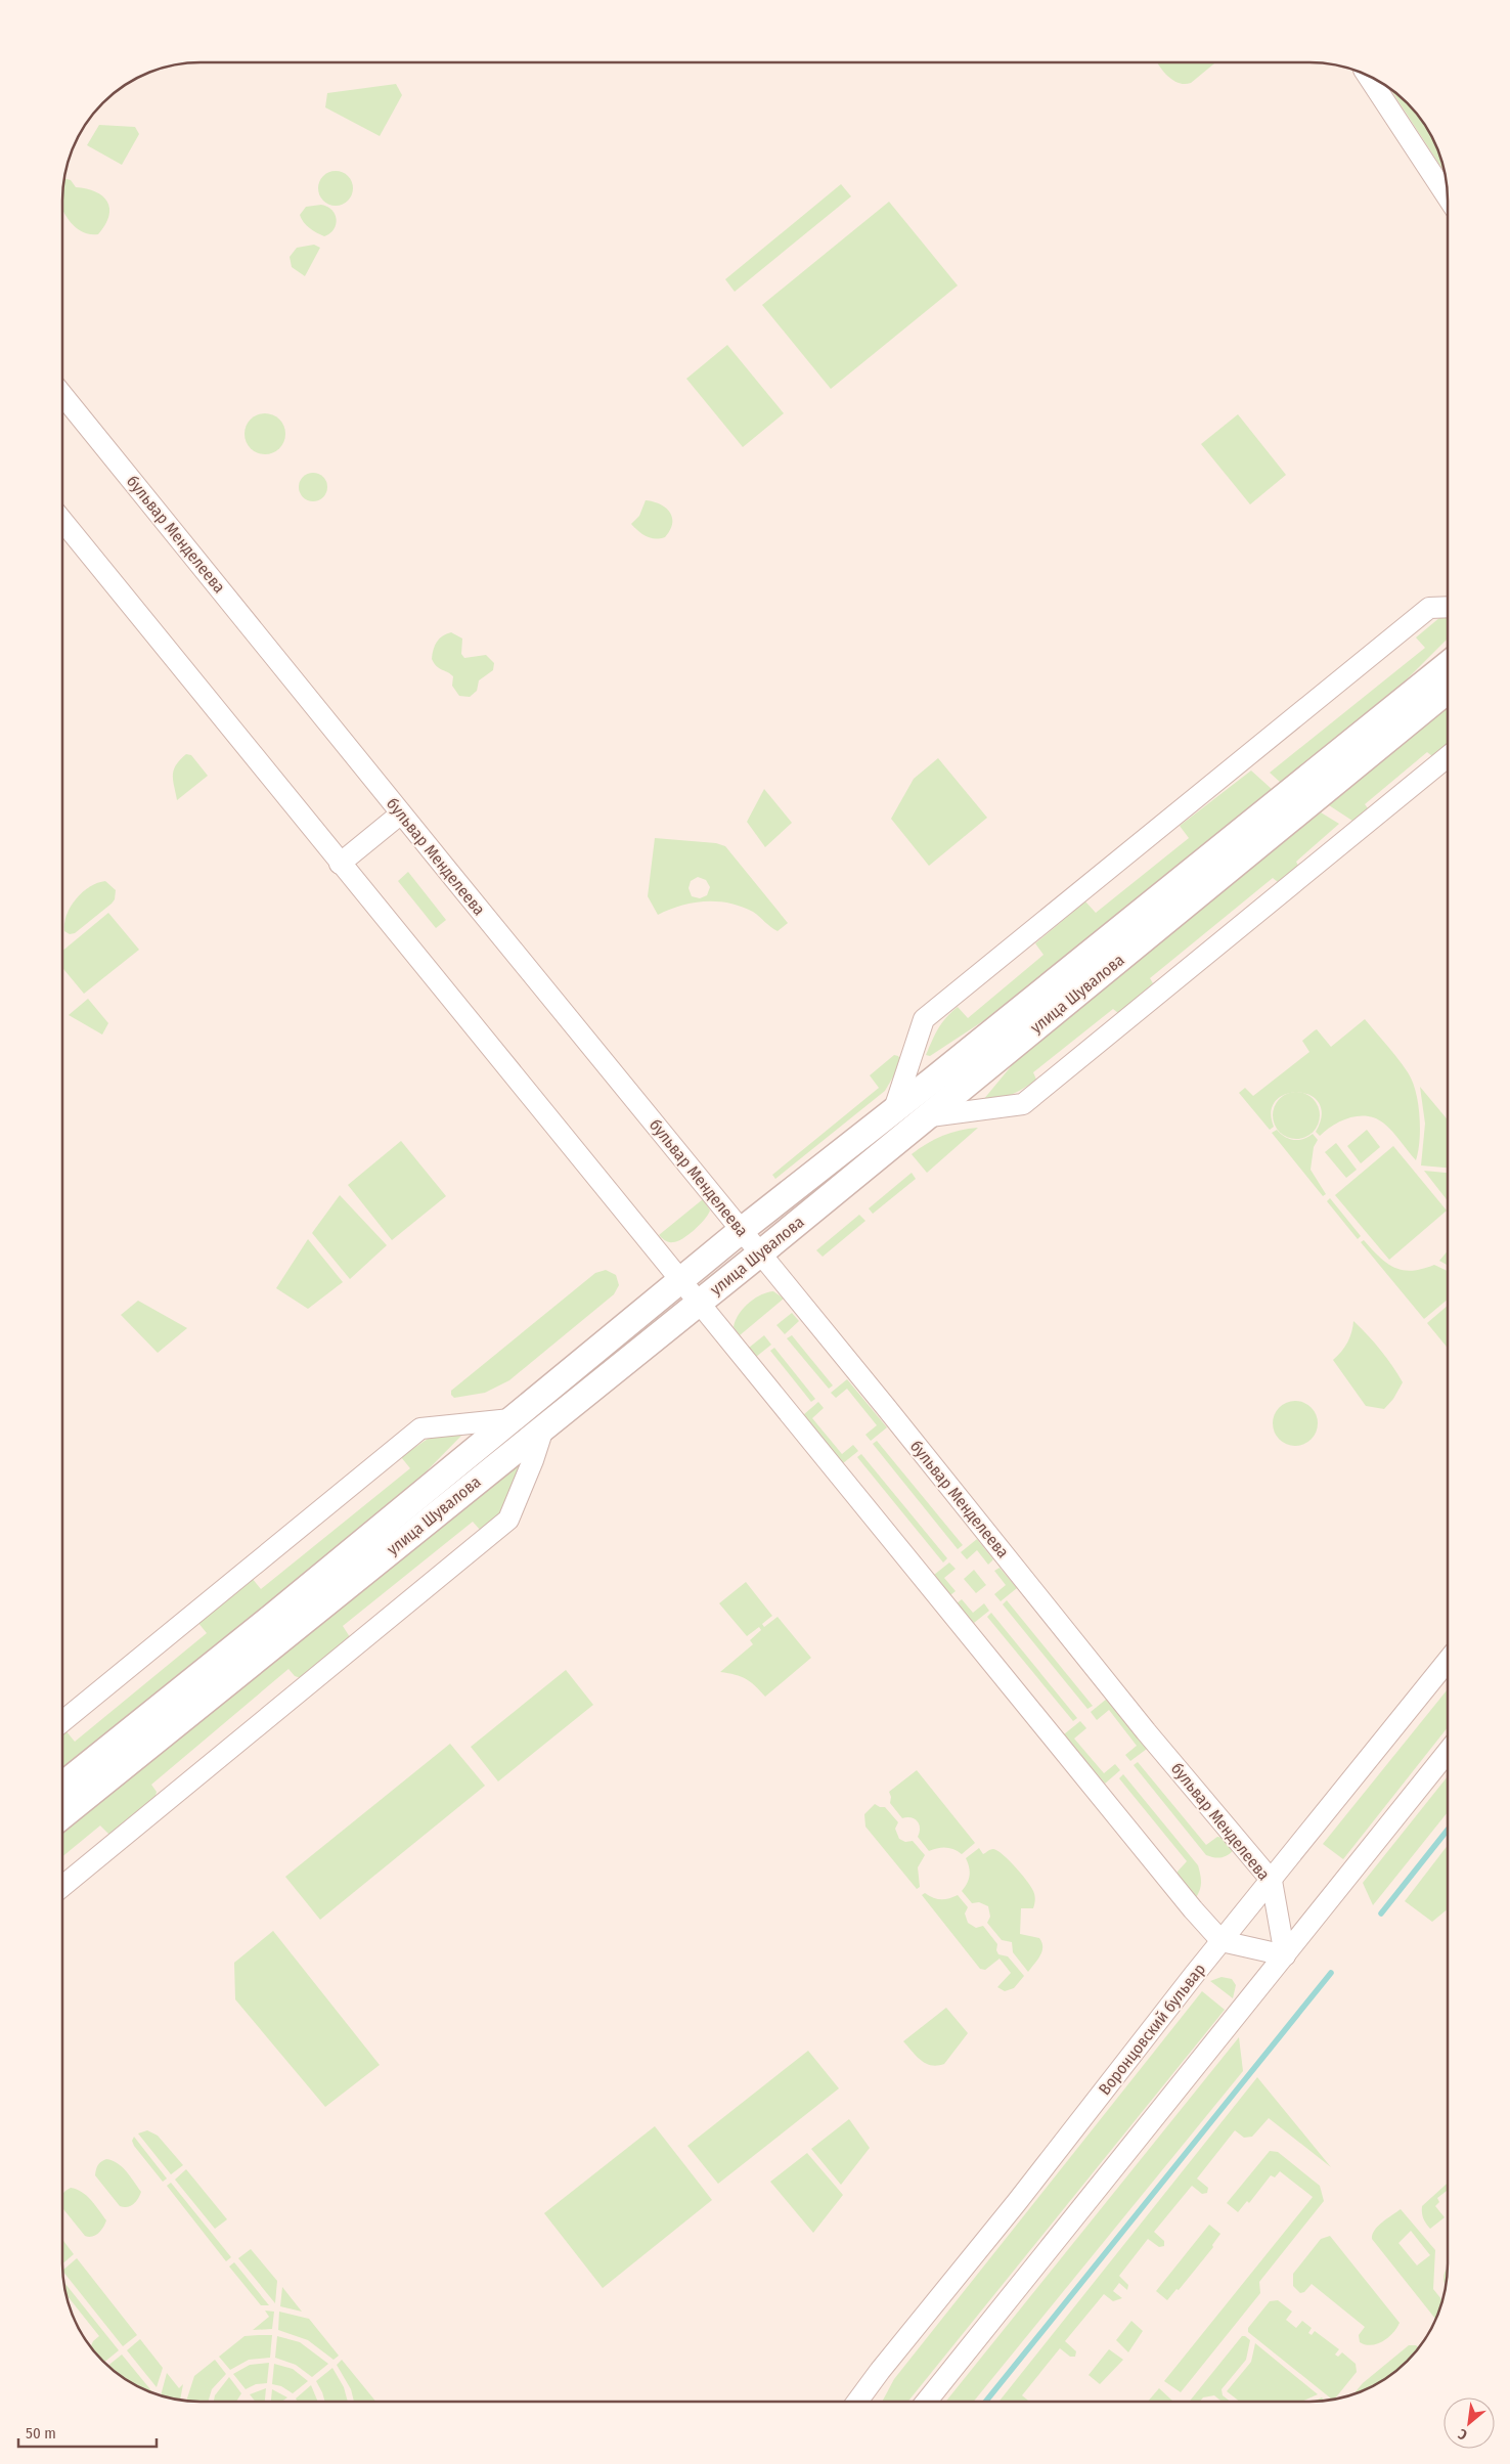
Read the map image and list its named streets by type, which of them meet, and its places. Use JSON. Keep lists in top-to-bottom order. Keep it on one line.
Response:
{"streets":{"street":["бульвар Менделеева","улица Шувалова","Воронцовский бульвар"]},"crossings":[["бульвар Менделеева","улица Шувалова"],["бульвар Менделеева","Воронцовский бульвар"]],"scale_bar":"50 m","north":"bottom left"}
